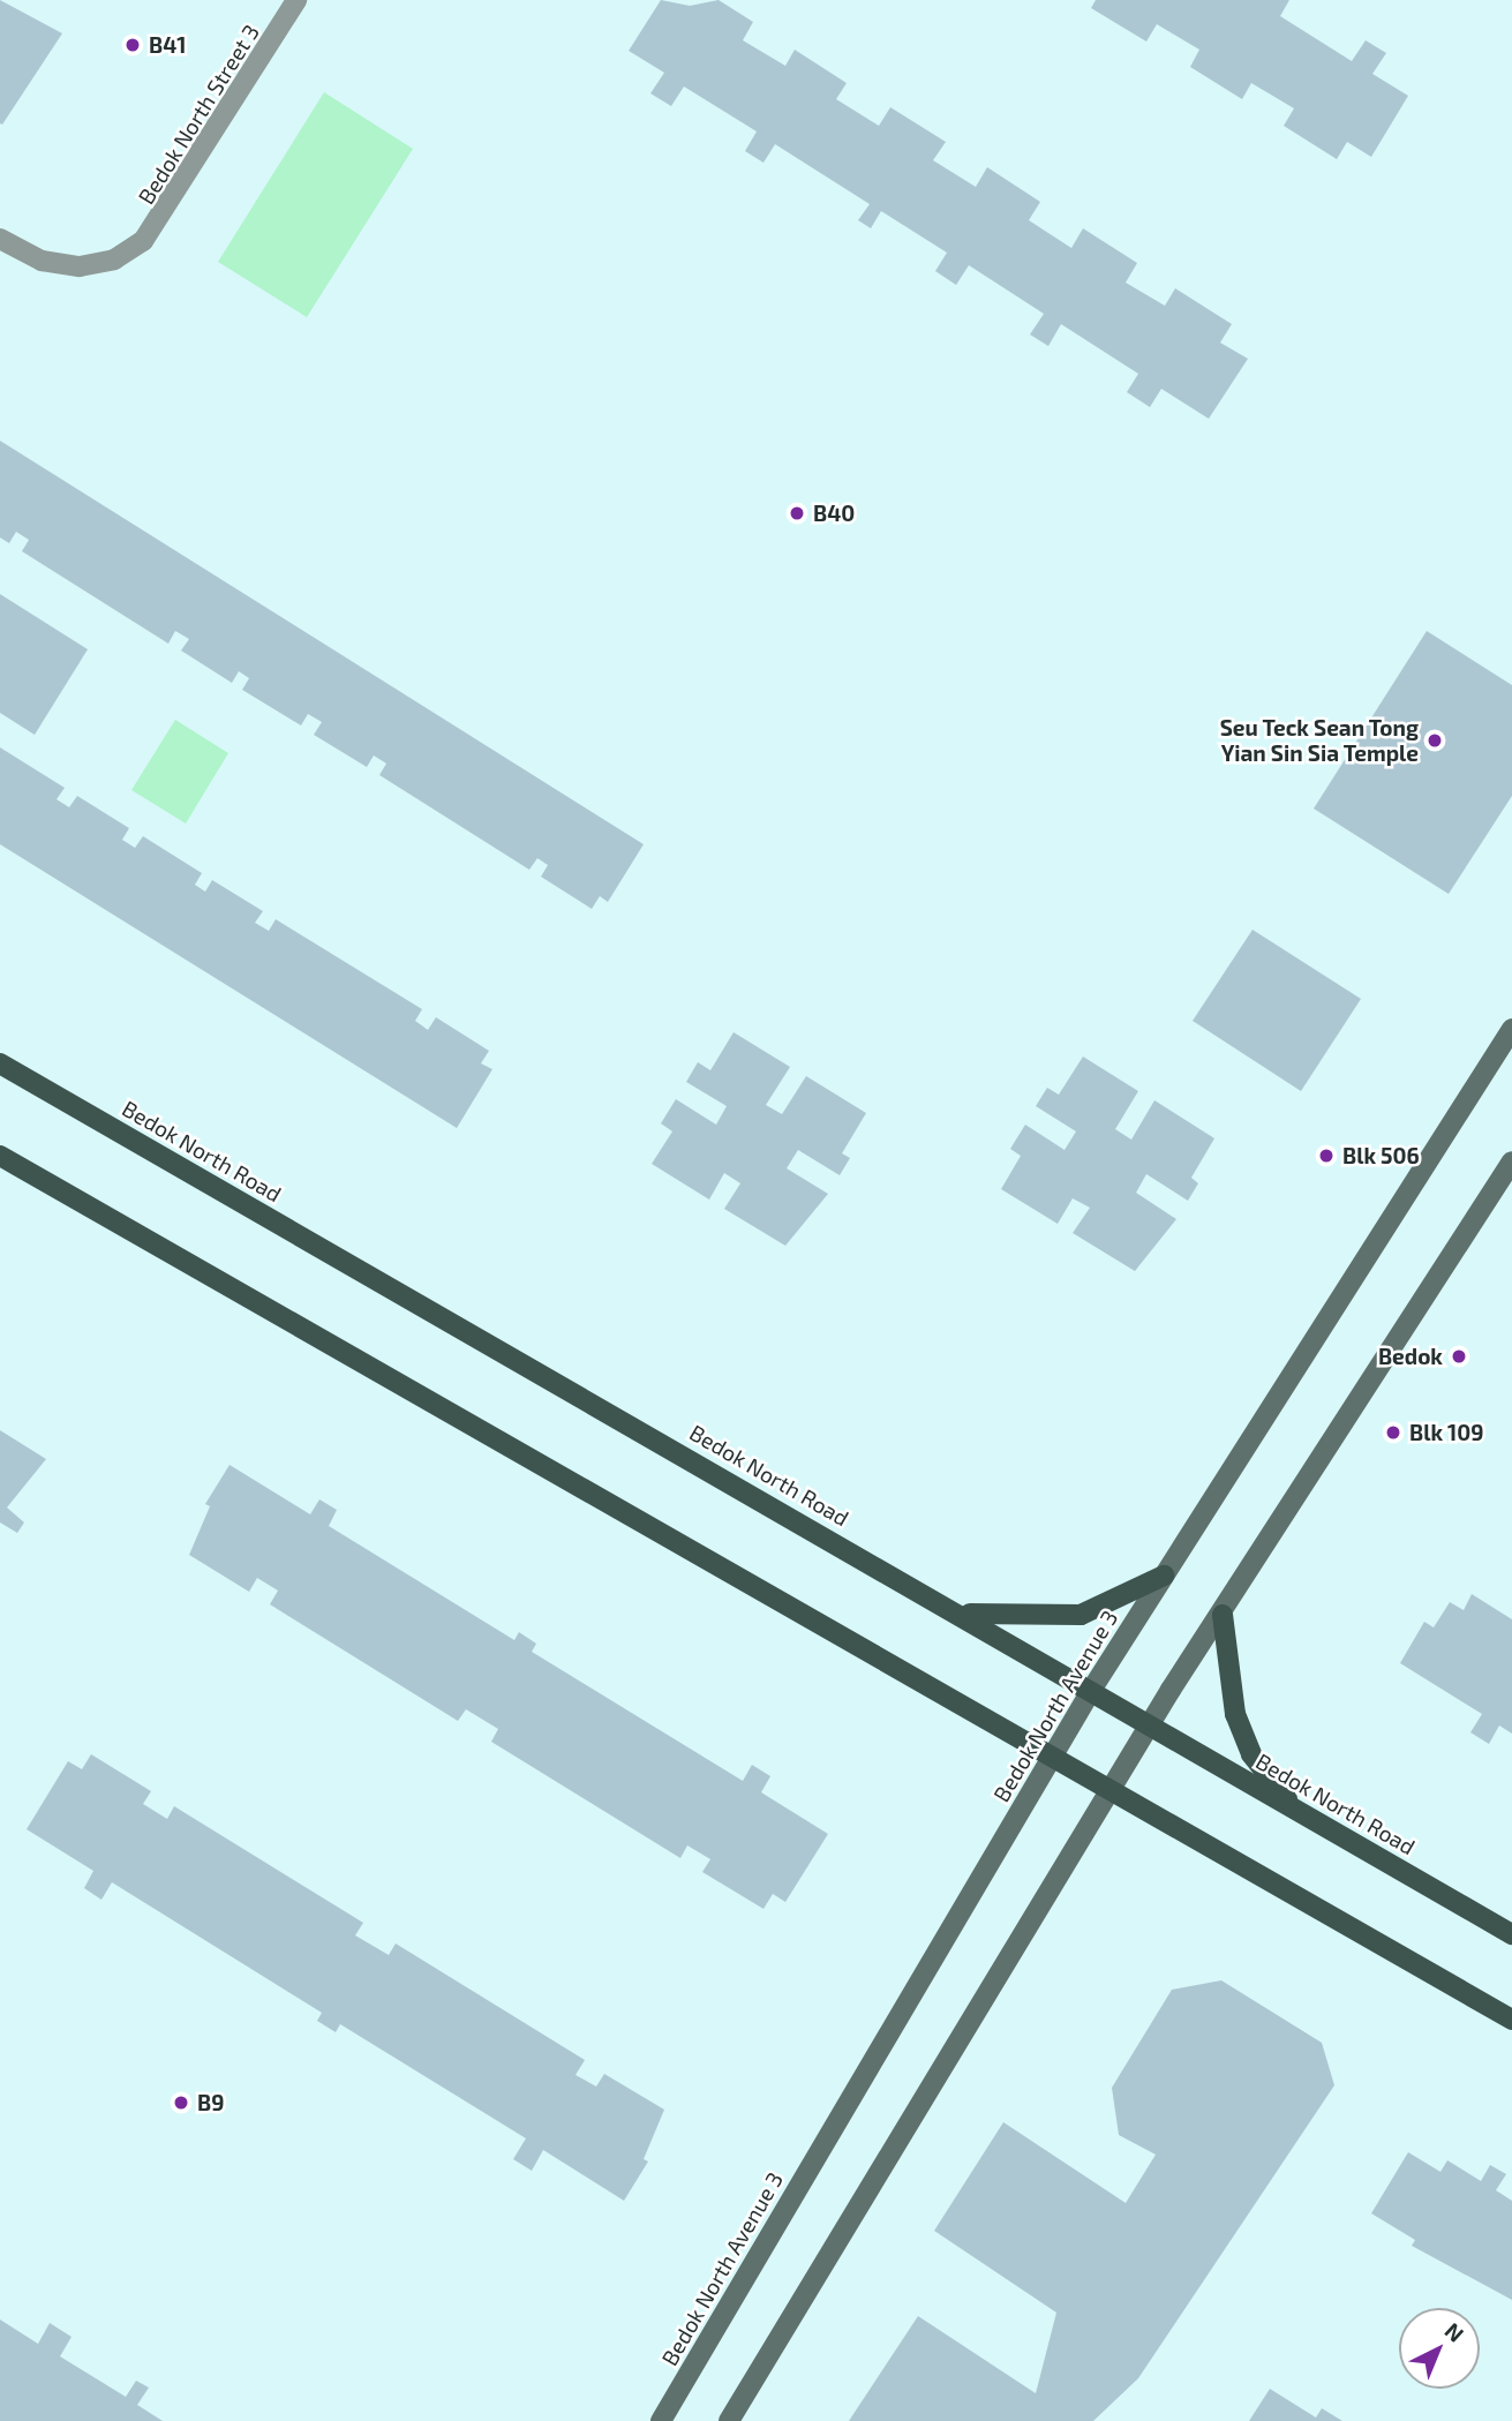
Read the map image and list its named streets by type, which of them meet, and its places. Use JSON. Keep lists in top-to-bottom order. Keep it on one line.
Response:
{"streets":{"main road":["Bedok North Road","Bedok North Avenue 3"],"street":["Bedok North Street 3"]},"crossings":[["Bedok North Road","Bedok North Avenue 3"]],"places":["B41","B40","Seu Teck Sean Tong Yian Sin Sia Temple","Blk 506","Bedok","Blk 109","B9"],"north":"top right"}
